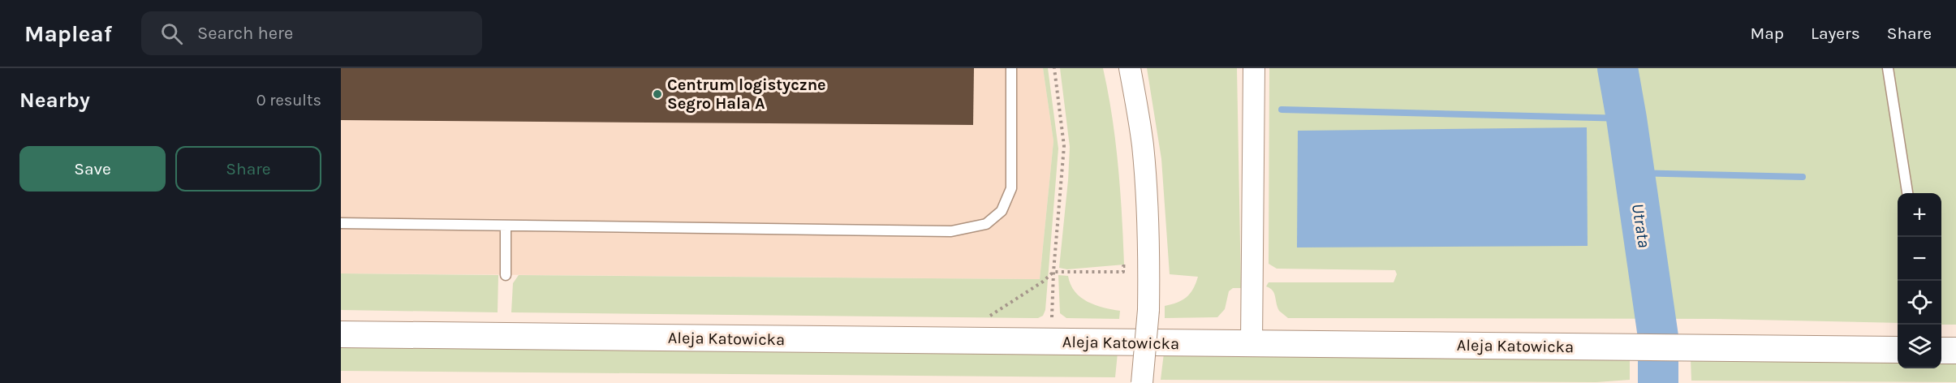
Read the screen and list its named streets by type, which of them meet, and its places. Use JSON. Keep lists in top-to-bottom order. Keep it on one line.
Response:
{"streets":{"street":["Aleja Katowicka"]},"water":["Utrata"],"places":["Centrum logistyczne Segro Hala A"],"page":{"header":"Mapleaf","search":"Search here","nav":["Map","Layers","Share"],"heading":["Nearby","0 results"],"buttons":["Save","Share"],"map_buttons":["+","−"]}}
